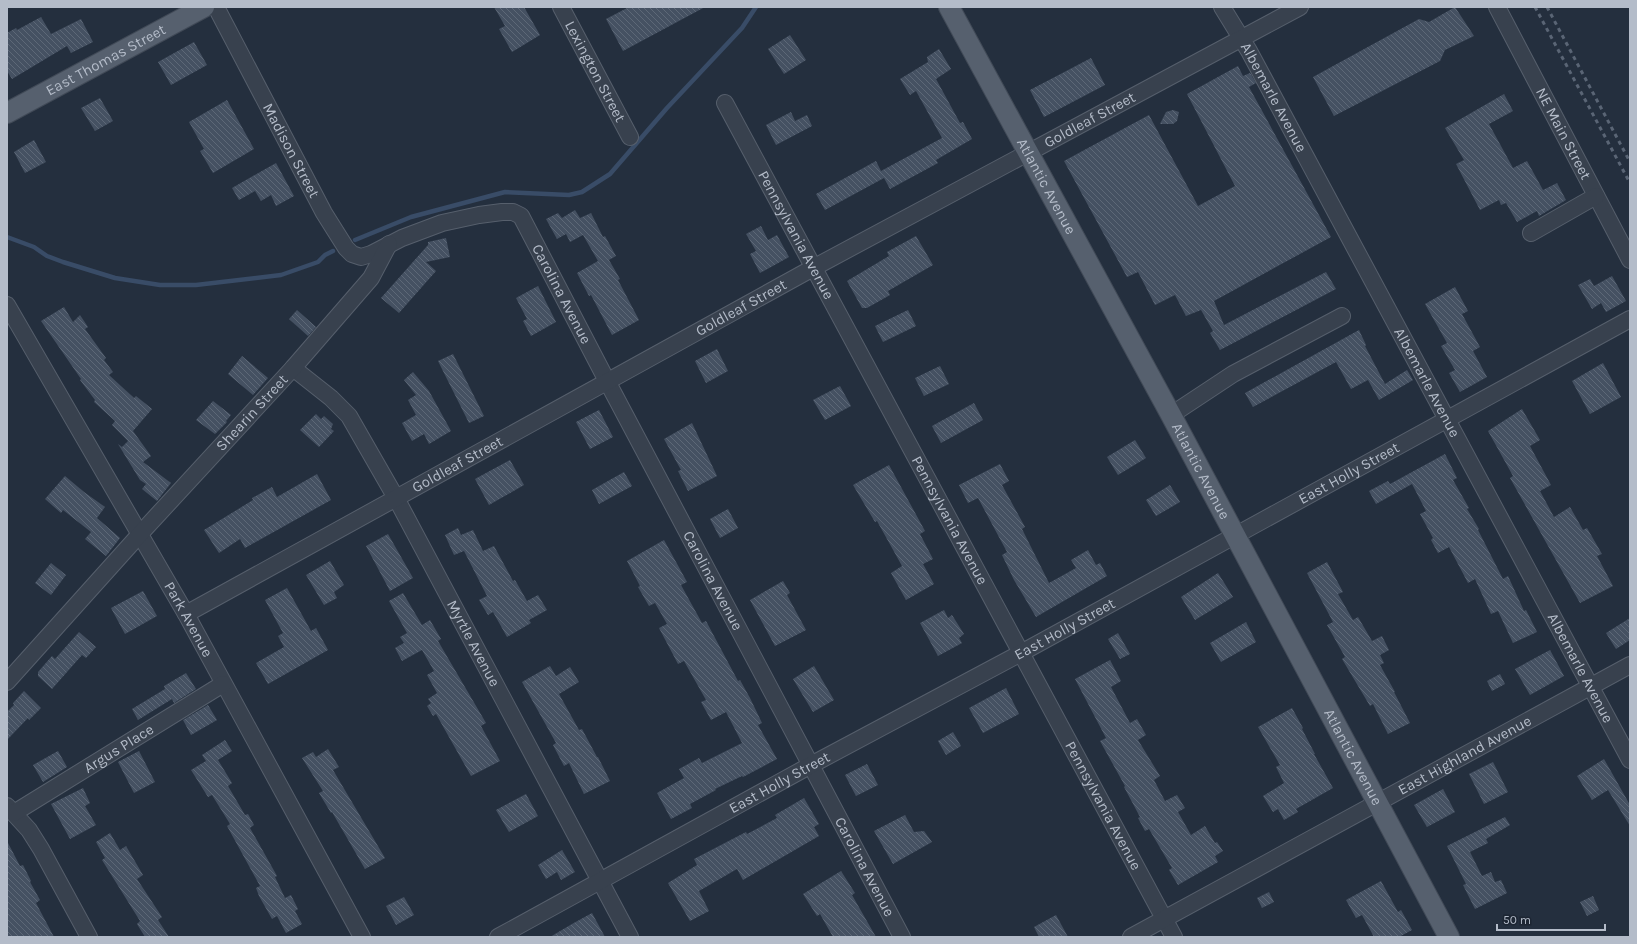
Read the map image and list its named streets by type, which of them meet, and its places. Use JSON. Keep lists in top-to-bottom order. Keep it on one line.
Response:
{"streets":{"main road":["East Thomas Street","Atlantic Avenue"],"street":["Lexington Street","Albemarle Avenue","Goldleaf Street","NE Main Street","Madison Street","Pennsylvania Avenue","Carolina Avenue","Shearin Street","East Holly Street","Park Avenue","Myrtle Avenue","Argus Place","East Highland Avenue"]},"crossings":[["Albemarle Avenue","Goldleaf Street"],["Albemarle Avenue","East Holly Street"],["Albemarle Avenue","East Highland Avenue"],["Goldleaf Street","Atlantic Avenue"],["Goldleaf Street","Pennsylvania Avenue"],["Goldleaf Street","Carolina Avenue"],["Goldleaf Street","Park Avenue"],["Goldleaf Street","Myrtle Avenue"],["Madison Street","Carolina Avenue"],["Madison Street","Shearin Street"],["Atlantic Avenue","East Holly Street"],["Atlantic Avenue","East Highland Avenue"],["Pennsylvania Avenue","East Holly Street"],["Pennsylvania Avenue","East Highland Avenue"],["Carolina Avenue","Shearin Street"],["Carolina Avenue","East Holly Street"],["Shearin Street","Park Avenue"],["Shearin Street","Myrtle Avenue"],["East Holly Street","Myrtle Avenue"],["Park Avenue","Argus Place"]],"scale_bar":"50 m"}
